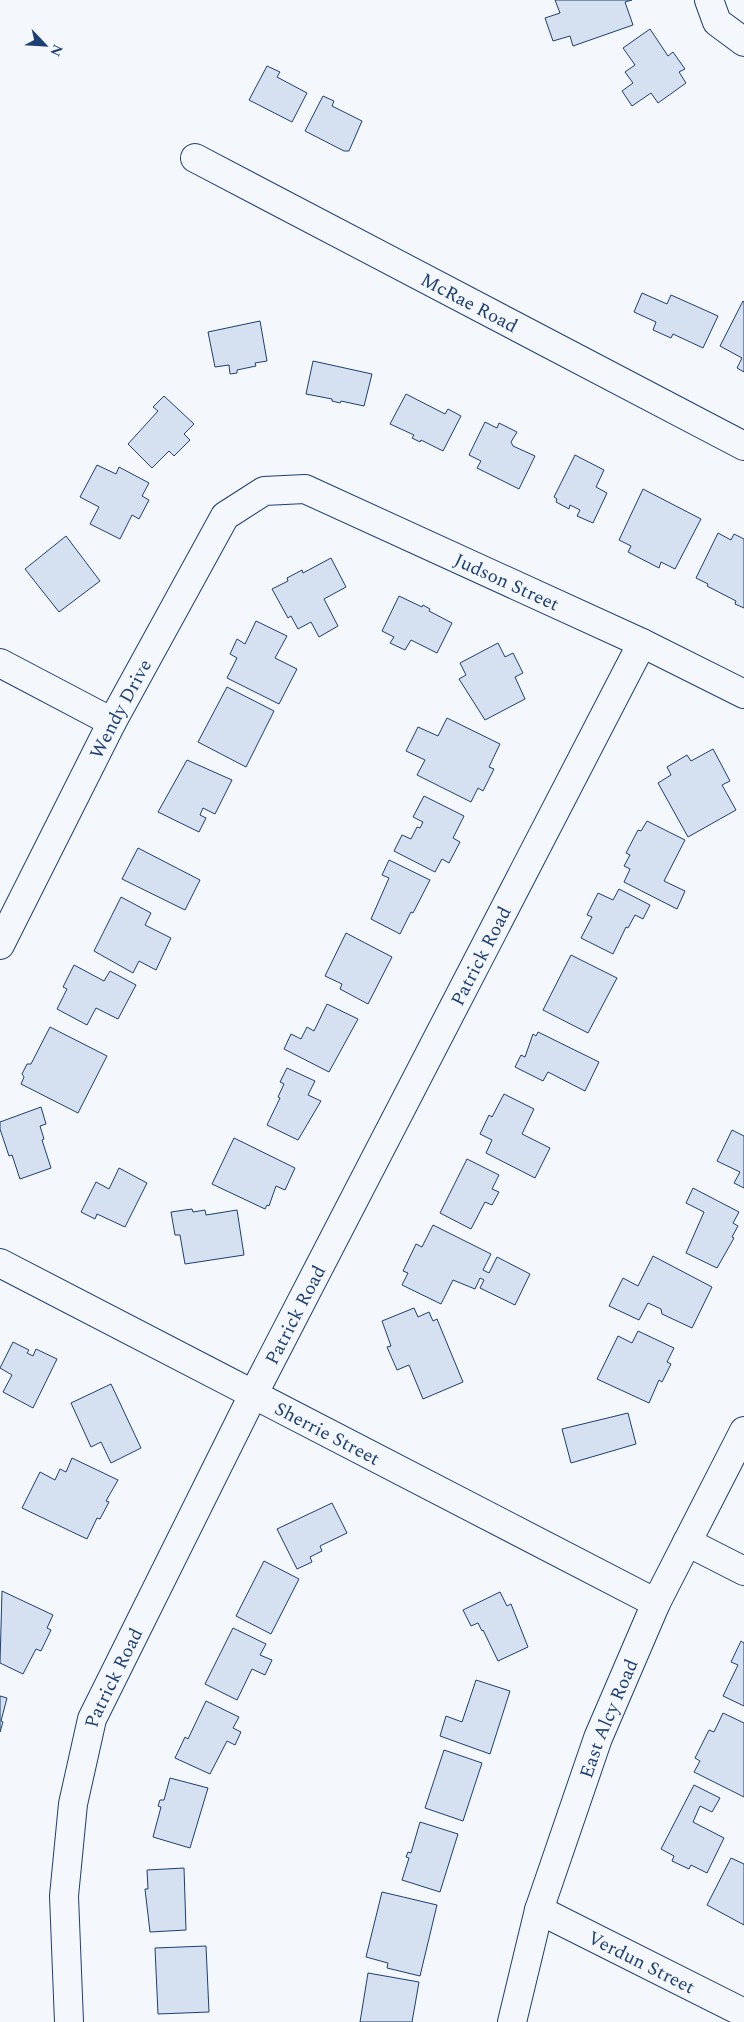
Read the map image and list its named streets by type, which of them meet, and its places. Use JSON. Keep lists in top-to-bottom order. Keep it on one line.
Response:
{"streets":{"street":["McRae Road","Judson Street","Wendy Drive","Patrick Road","Sherrie Street","East Alcy Road","Verdun Street"]},"crossings":[["Judson Street","Wendy Drive"],["Judson Street","Patrick Road"],["Patrick Road","Sherrie Street"],["Sherrie Street","East Alcy Road"],["East Alcy Road","Verdun Street"]],"north":"bottom right"}
